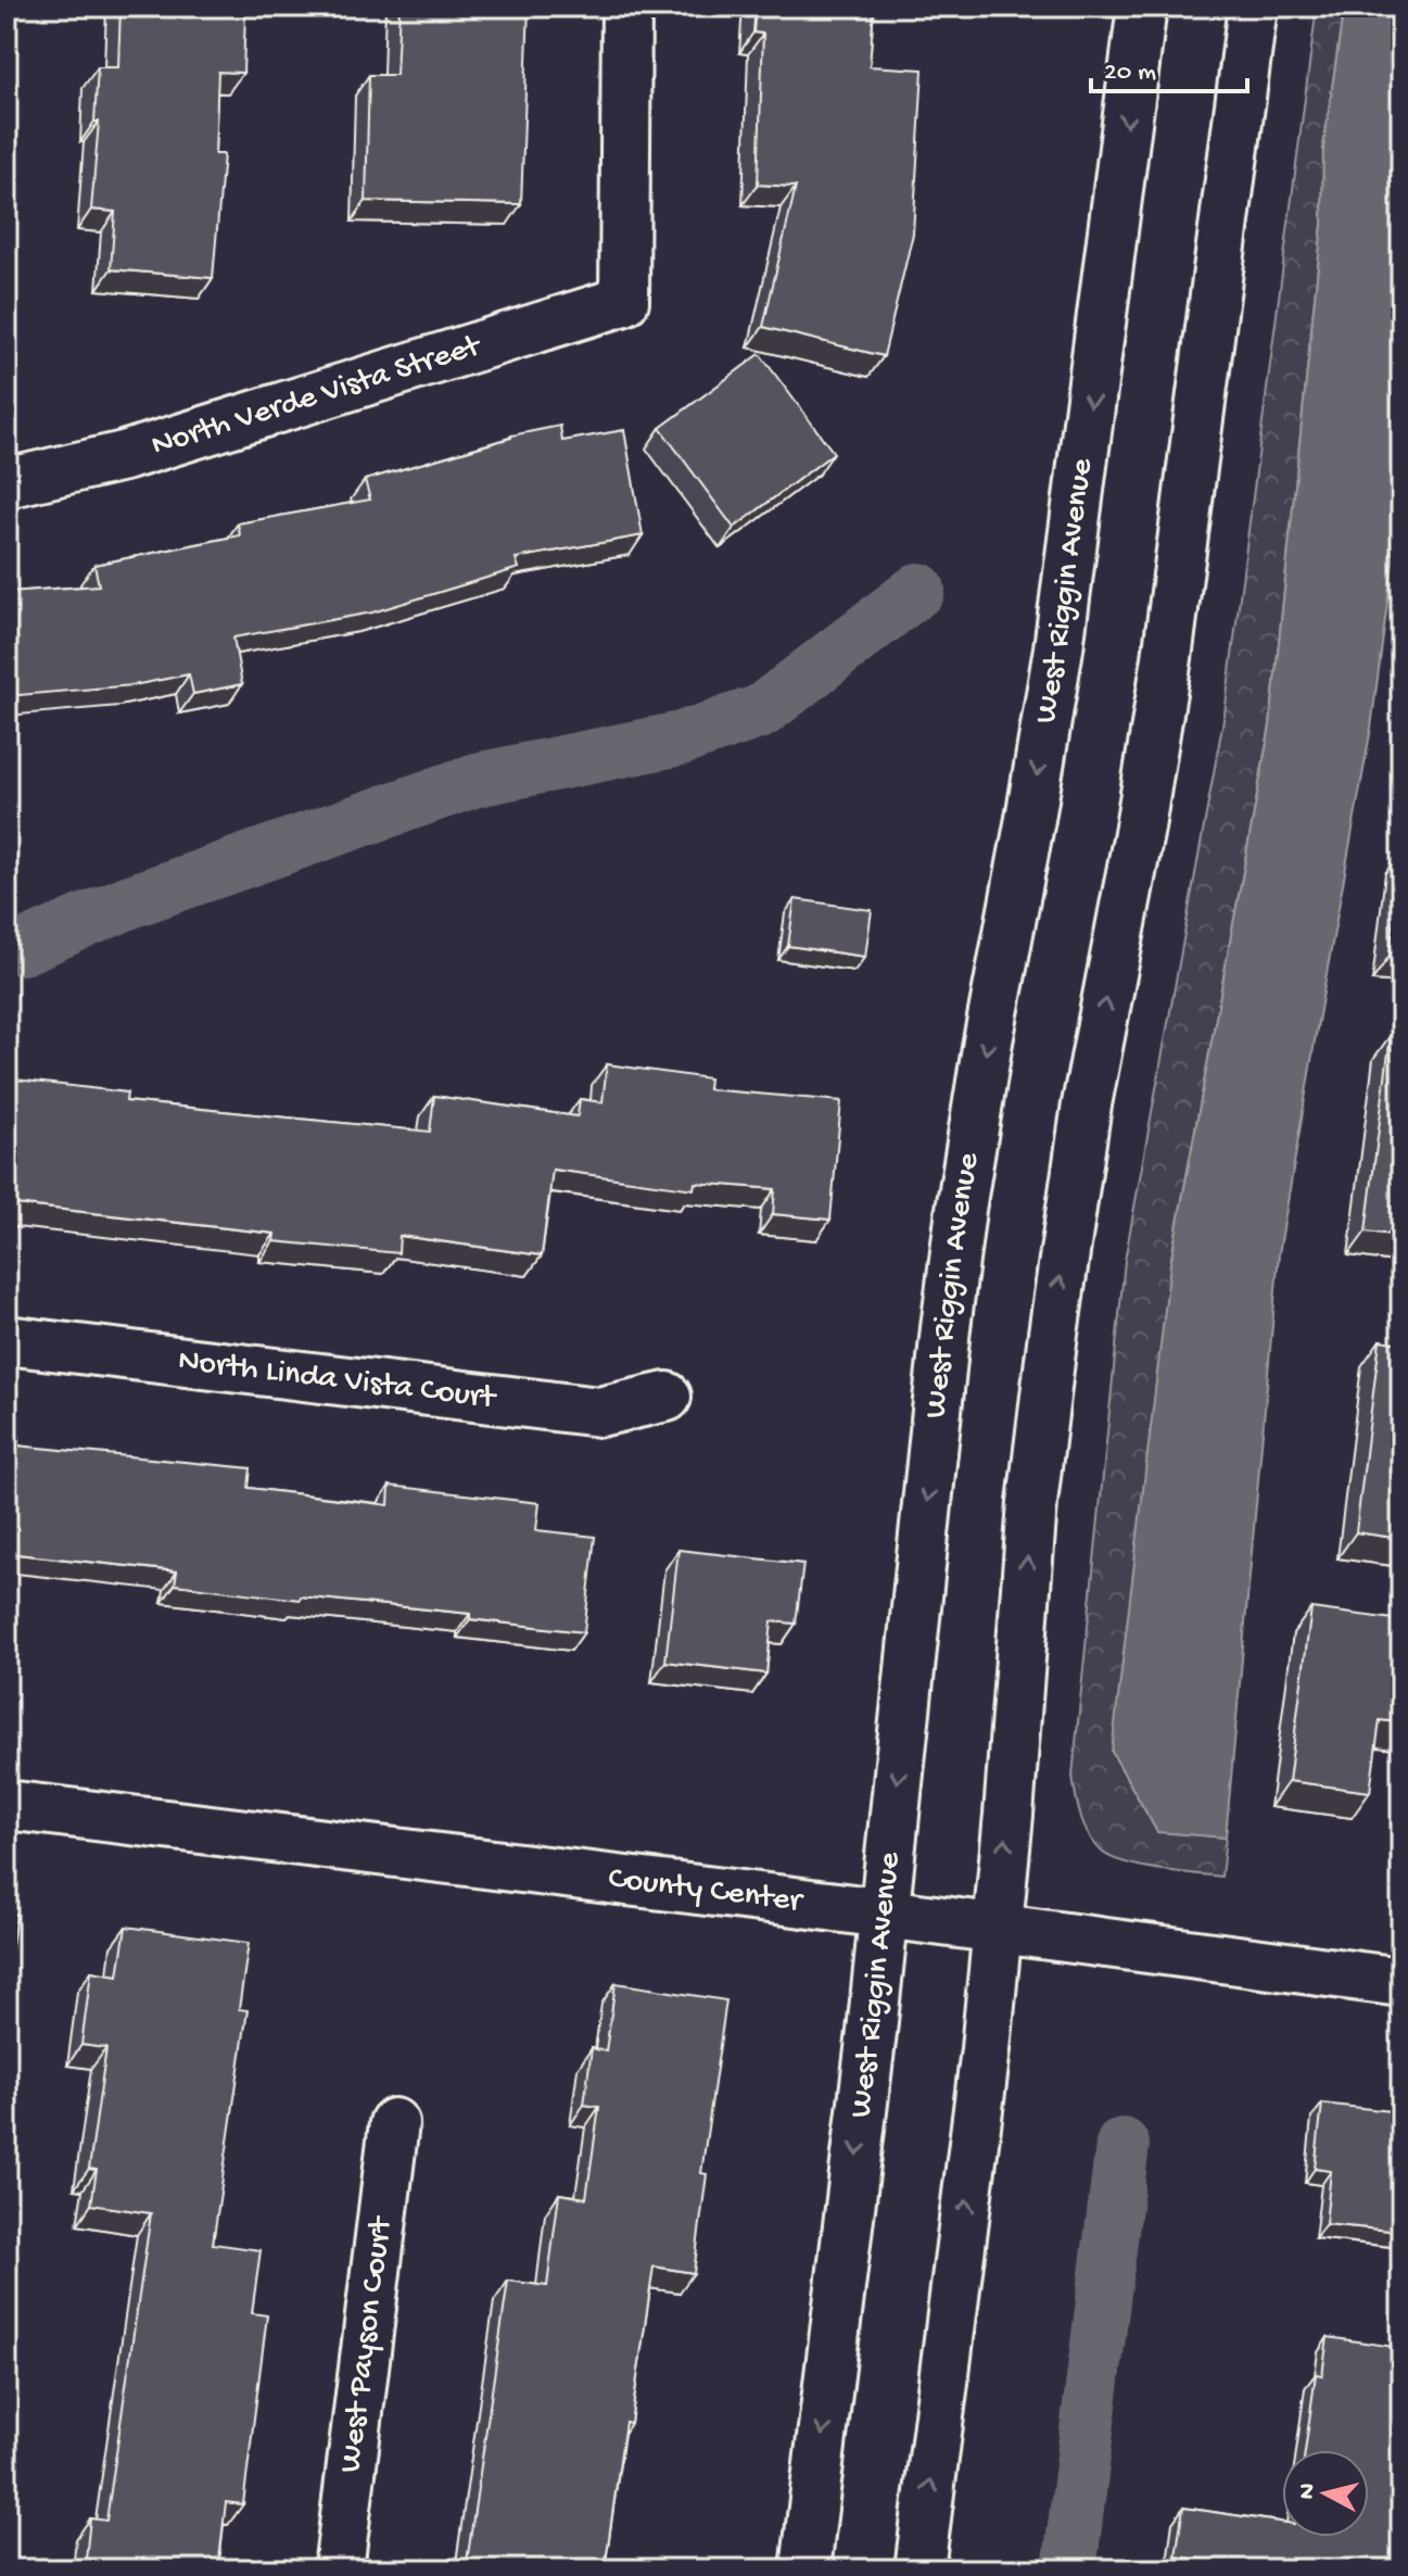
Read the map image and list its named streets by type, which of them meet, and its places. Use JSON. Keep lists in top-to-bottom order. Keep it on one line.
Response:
{"streets":{"main road":["North Verde Vista Street","West Riggin Avenue","North Linda Vista Court","County Center","West Payson Court"]},"crossings":[["West Riggin Avenue","County Center"]],"scale_bar":"20 m","north":"left"}
